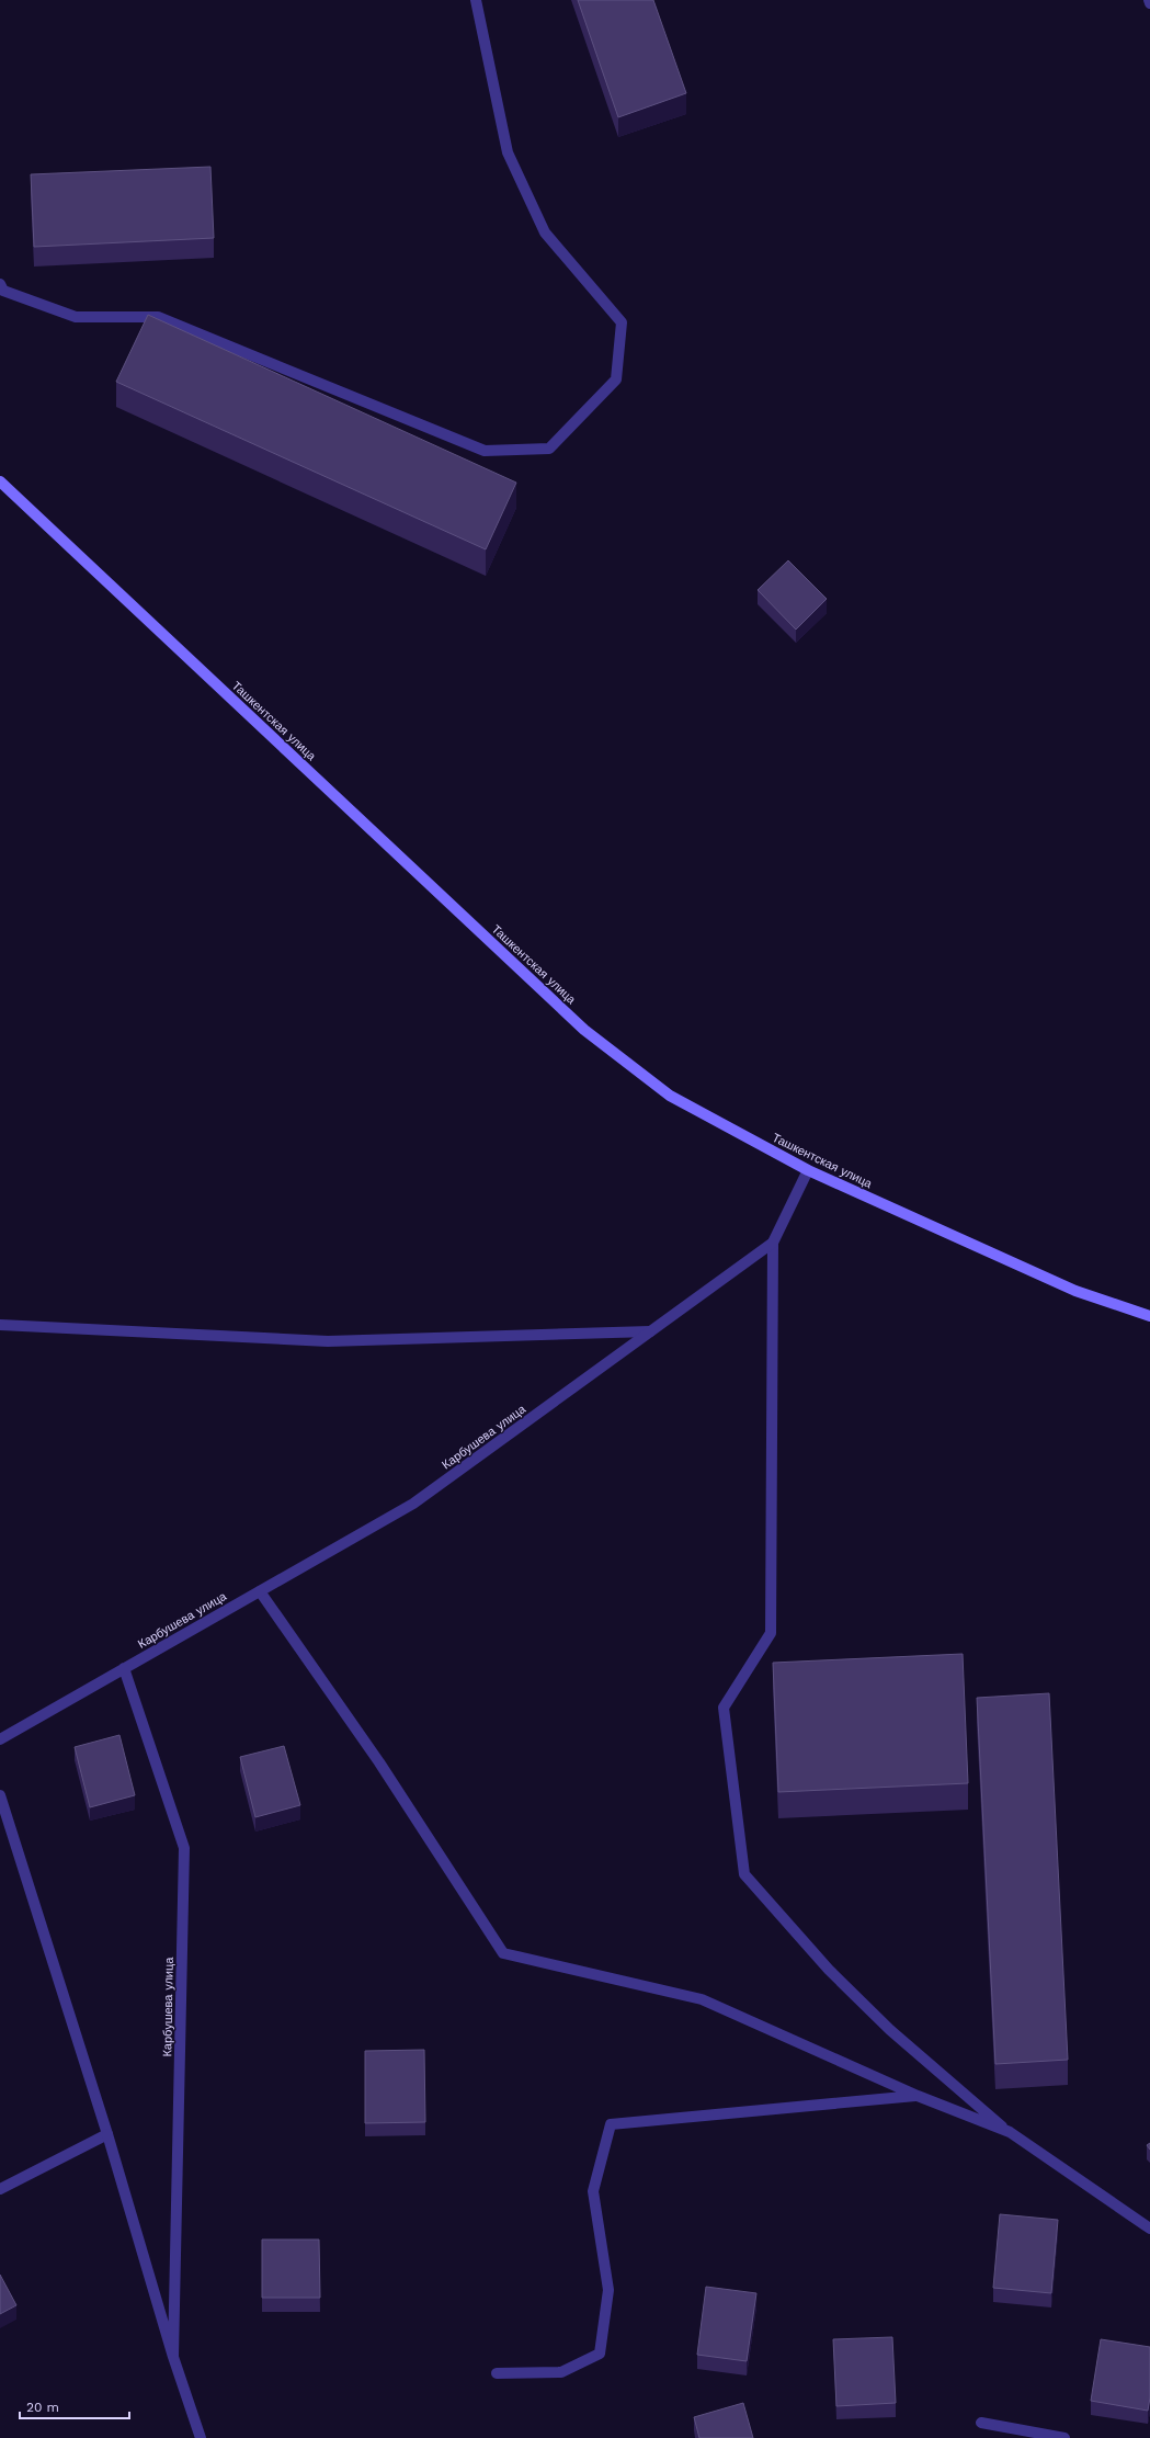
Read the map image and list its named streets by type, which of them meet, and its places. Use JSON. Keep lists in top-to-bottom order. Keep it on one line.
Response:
{"streets":{"main road":["Ташкентская улица"],"street":["Карбушева улица"]},"crossings":[["Ташкентская улица","Карбушева улица"]],"scale_bar":"20 m"}
